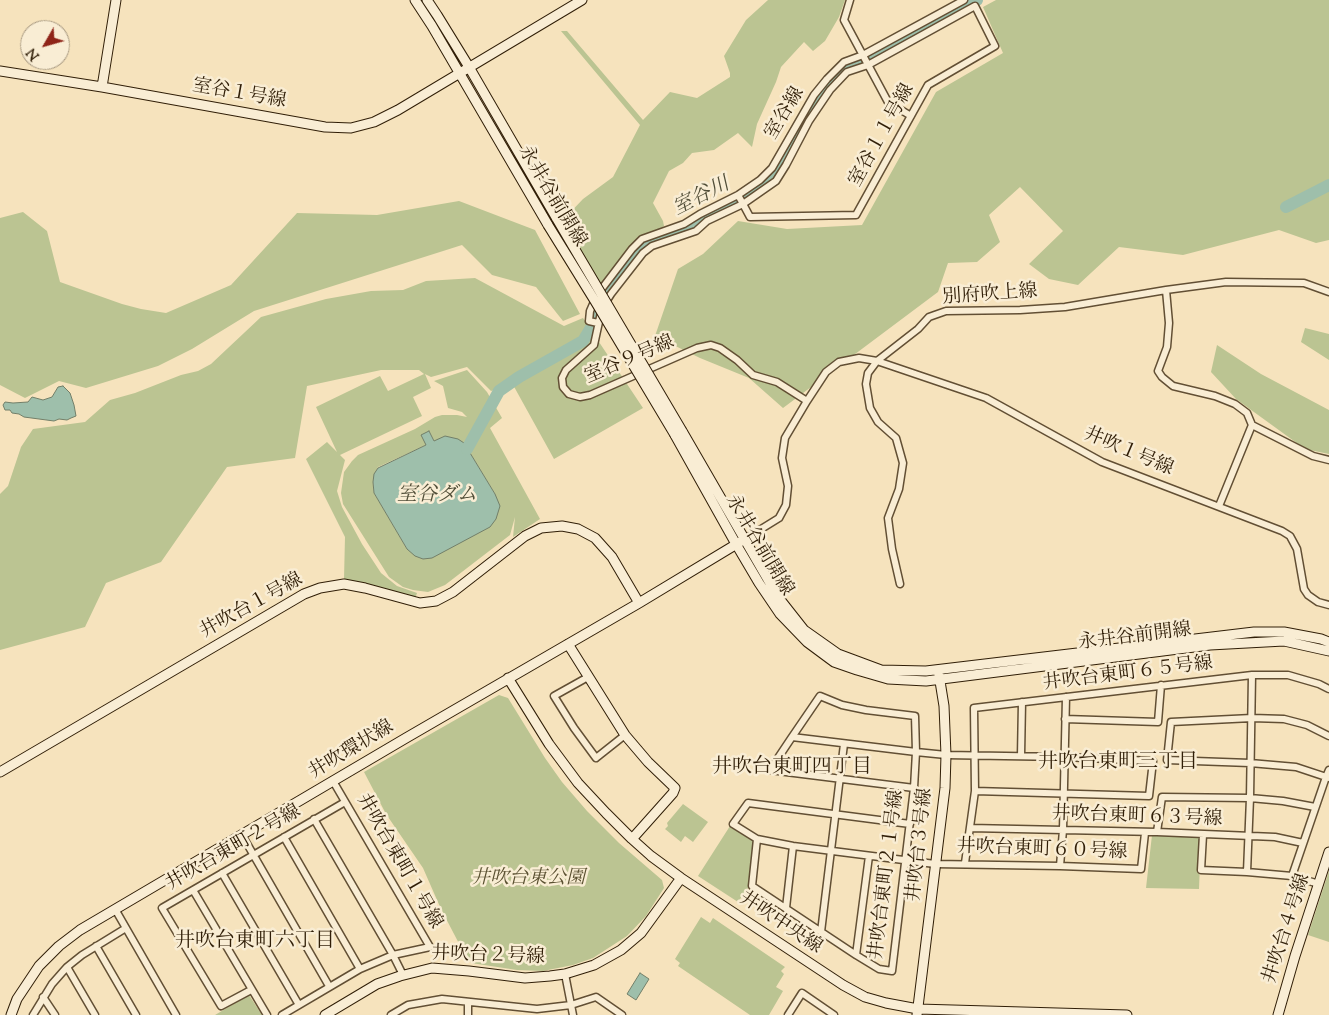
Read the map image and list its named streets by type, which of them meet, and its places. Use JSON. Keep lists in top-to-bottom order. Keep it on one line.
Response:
{"streets":{"street":["室谷１号線","室谷線","室谷１１号線","永井谷前開線","別府吹上線","室谷９号線","井吹１号線","井吹台１号線","井吹台東町６５号線","井吹環状線","井吹台東町６３号線","井吹台３号線","井吹台東町２号線","井吹台東町６０号線","井吹台東町１号線","井吹台東町２１号線","井吹中央線","井吹台４号線","井吹台２号線"]},"crossings":[["室谷１号線","永井谷前開線"],["室谷線","室谷９号線"],["室谷１１号線","室谷９号線"],["永井谷前開線","井吹１号線"],["永井谷前開線","井吹環状線"],["永井谷前開線","井吹台３号線"],["別府吹上線","井吹１号線"],["室谷９号線","井吹１号線"],["井吹１号線","井吹環状線"],["井吹台１号線","井吹環状線"],["井吹環状線","井吹台東町１号線"],["井吹環状線","井吹中央線"],["井吹台東町６３号線","井吹台東町６０号線"],["井吹台３号線","井吹台東町６０号線"],["井吹台３号線","井吹中央線"],["井吹台東町２号線","井吹台東町１号線"],["井吹台東町６０号線","井吹台東町２１号線"],["井吹中央線","井吹台２号線"]],"districts":["井吹台東町三丁目","井吹台東町四丁目","井吹台東町六丁目"],"water":["室谷川","室谷ダム"],"parks":["井吹台東公園"],"north":"bottom left"}
